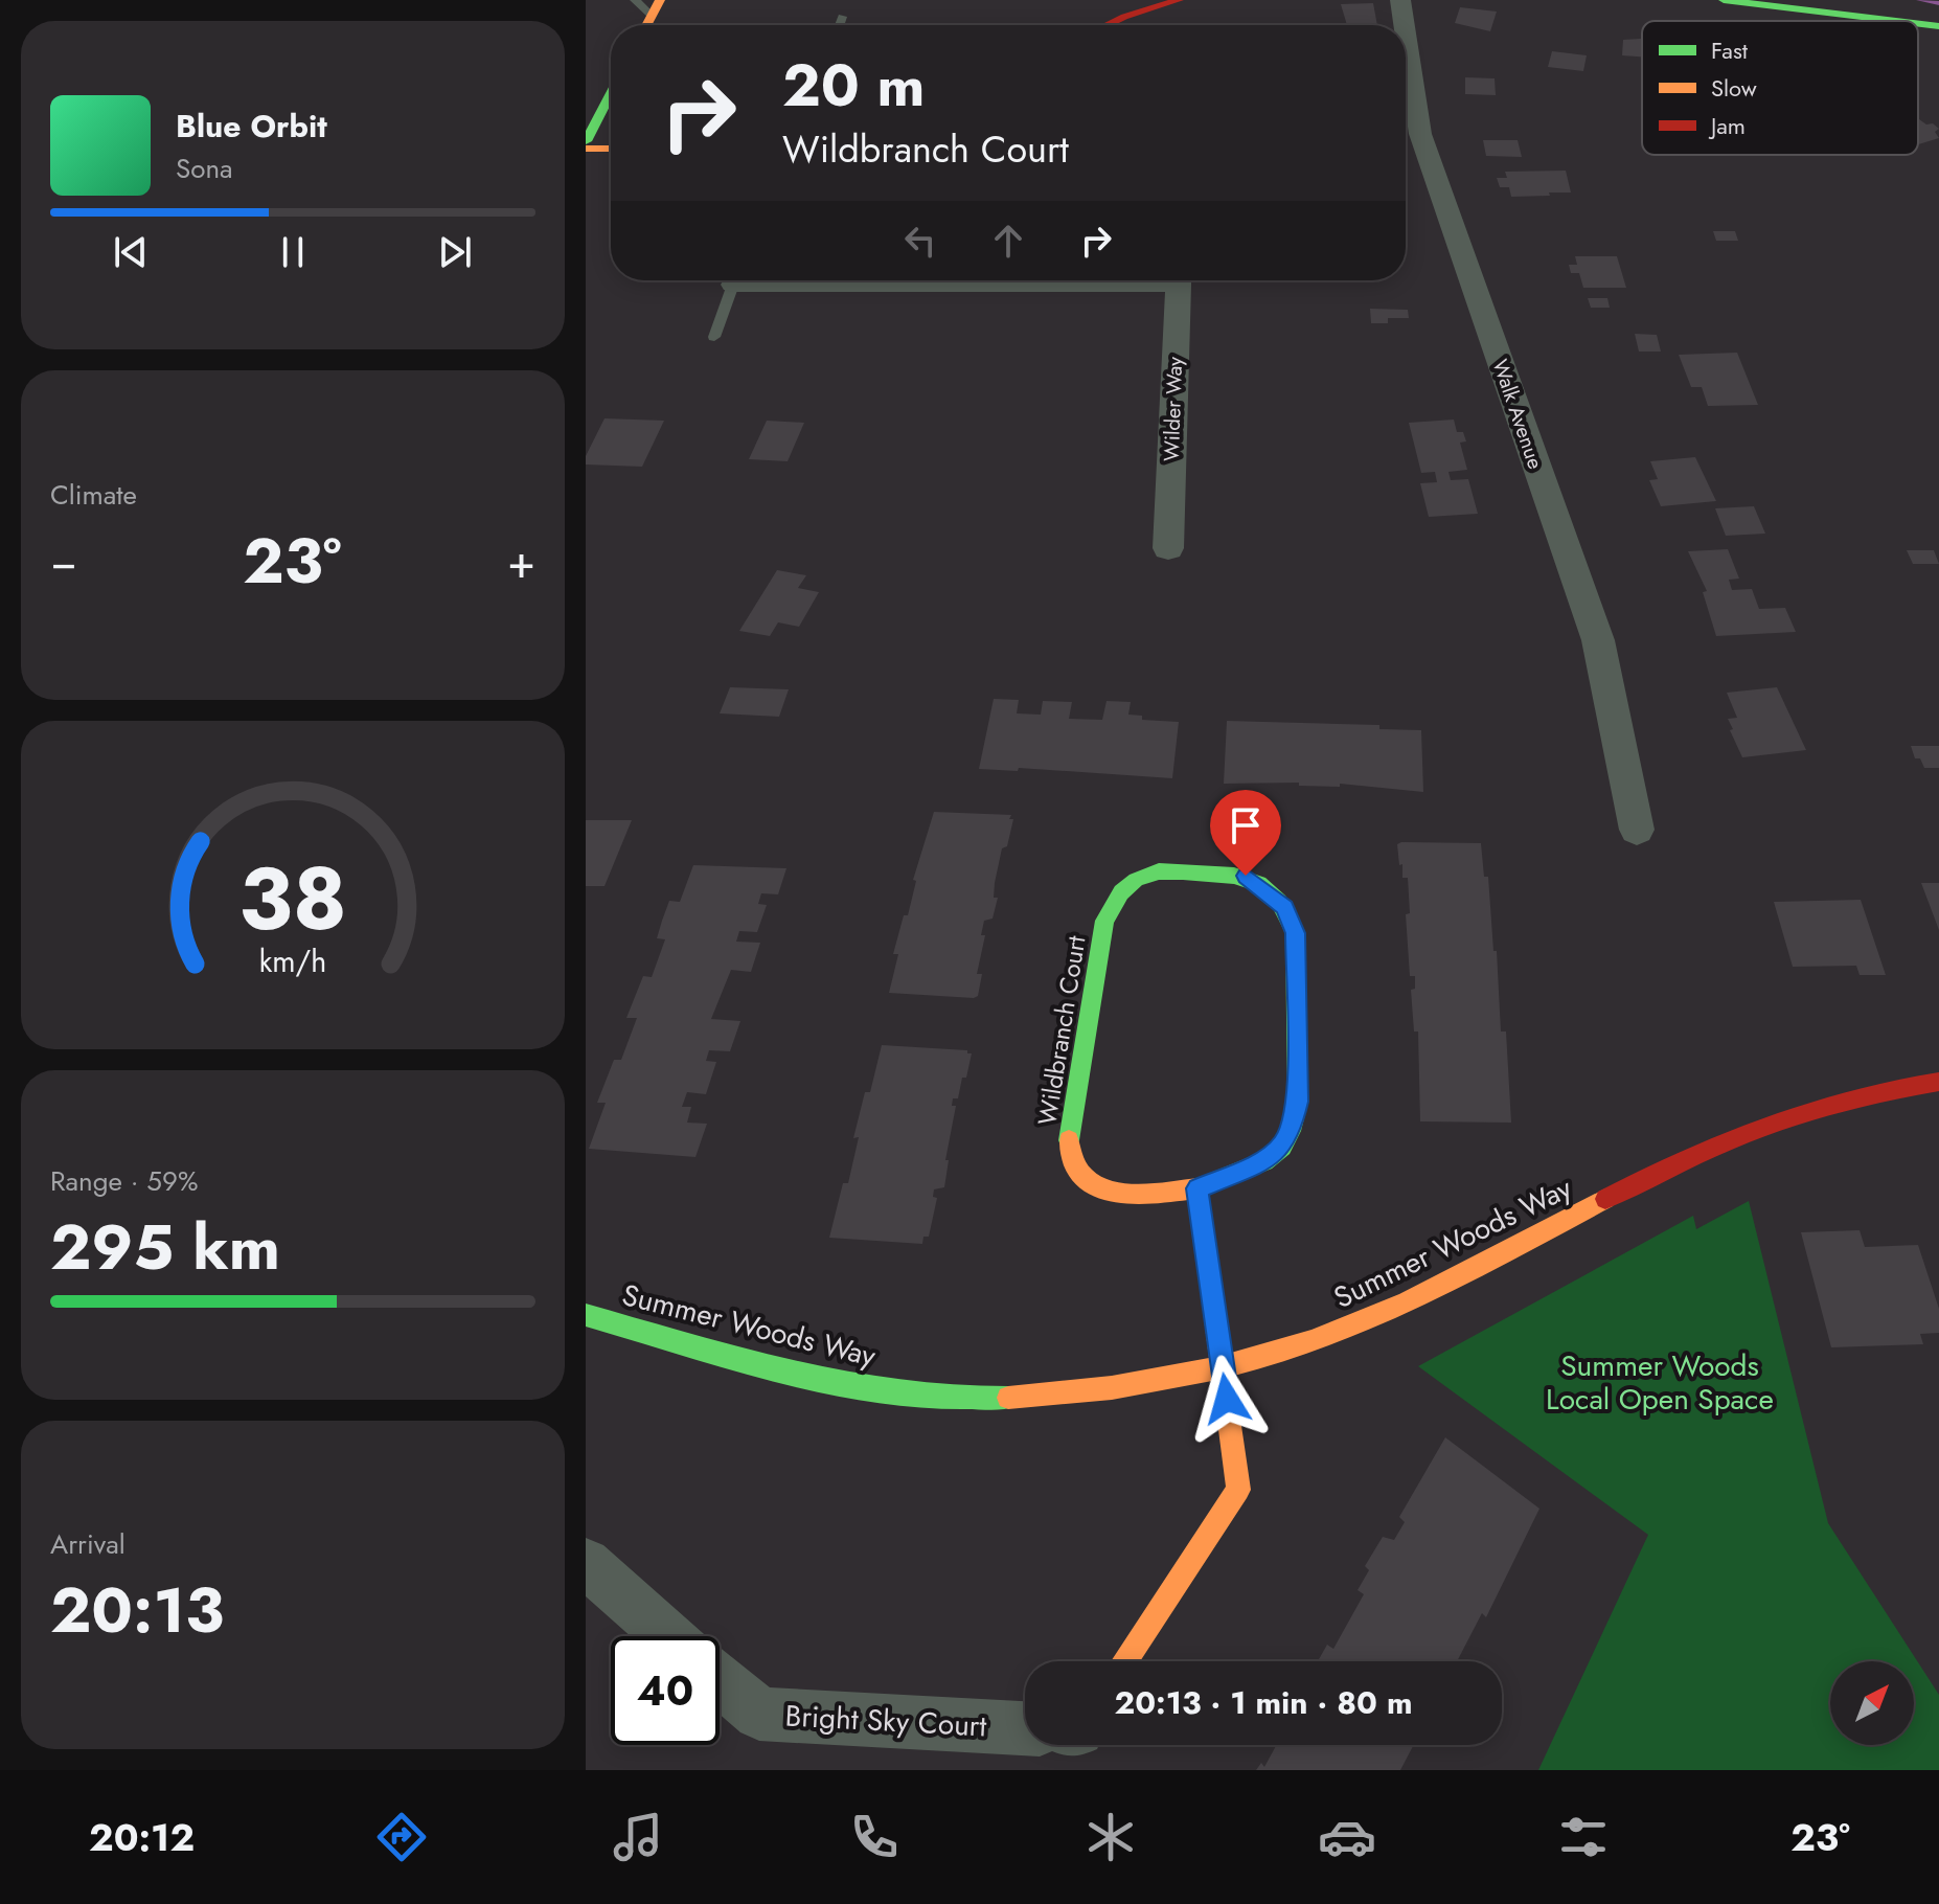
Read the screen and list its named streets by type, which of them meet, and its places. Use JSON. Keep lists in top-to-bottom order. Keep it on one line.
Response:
{"streets":{"street":["Wilder Way","Walk Avenue","Wildbranch Court","Summer Woods Way","Bright Sky Court"]},"parks":["Summer Woods Local Open Space"],"legend":["Fast","Slow","Jam"],"north":"top right","page":{"turn":["20 m","Wildbranch Court"],"song":["Blue Orbit","Sona"],"tile":["Climate",["Range · 59%","295 km"],["Arrival","20:13"]],"heat":["−","23°","+"],"limit":"40","trip":"20:13 · 1 min · 80 m","tabs":["20:12","23°"],"gauge":["38","km/h"]}}
